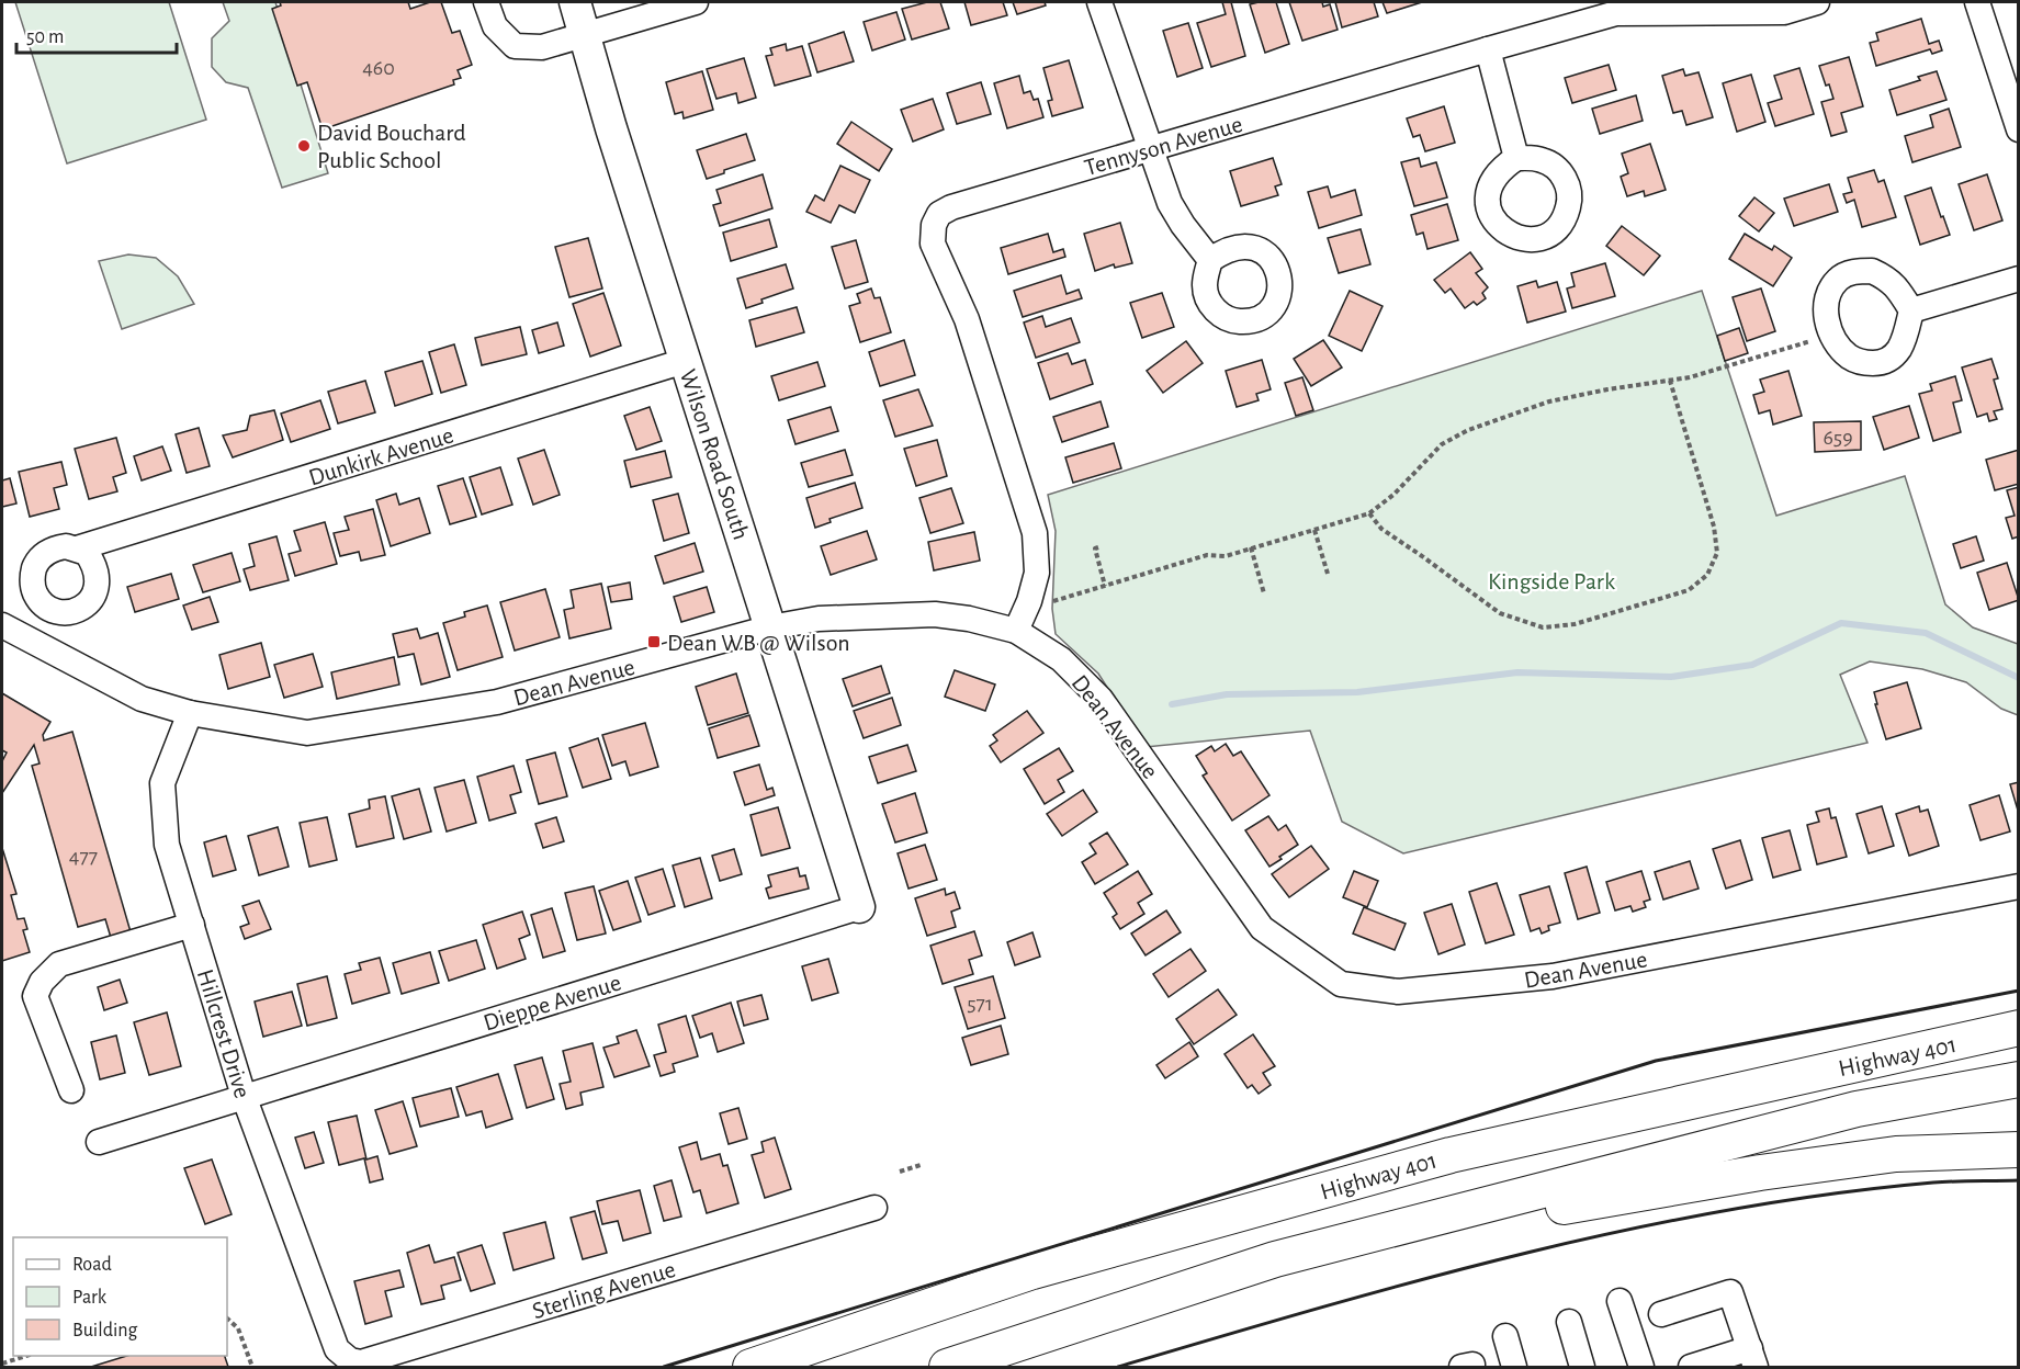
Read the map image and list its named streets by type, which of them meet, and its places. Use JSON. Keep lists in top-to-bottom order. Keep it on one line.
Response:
{"streets":{"highway":["Highway 401"],"main road":["Wilson Road South"],"street":["Tennyson Avenue","Dunkirk Avenue","Dean Avenue","Dieppe Avenue","Hillcrest Drive","Sterling Avenue"]},"crossings":[["Tennyson Avenue","Dean Avenue"],["Wilson Road South","Dunkirk Avenue"],["Wilson Road South","Dean Avenue"],["Wilson Road South","Dieppe Avenue"],["Dean Avenue","Hillcrest Drive"],["Dieppe Avenue","Hillcrest Drive"],["Hillcrest Drive","Sterling Avenue"]],"parks":["Kingside Park"],"places":{"other":["David Bouchard Public School"],"transit":["Dean WB @ Wilson"]},"house_numbers":["460","659","477","571"],"legend":["Road","Park","Building"],"scale_bar":"50 m"}
